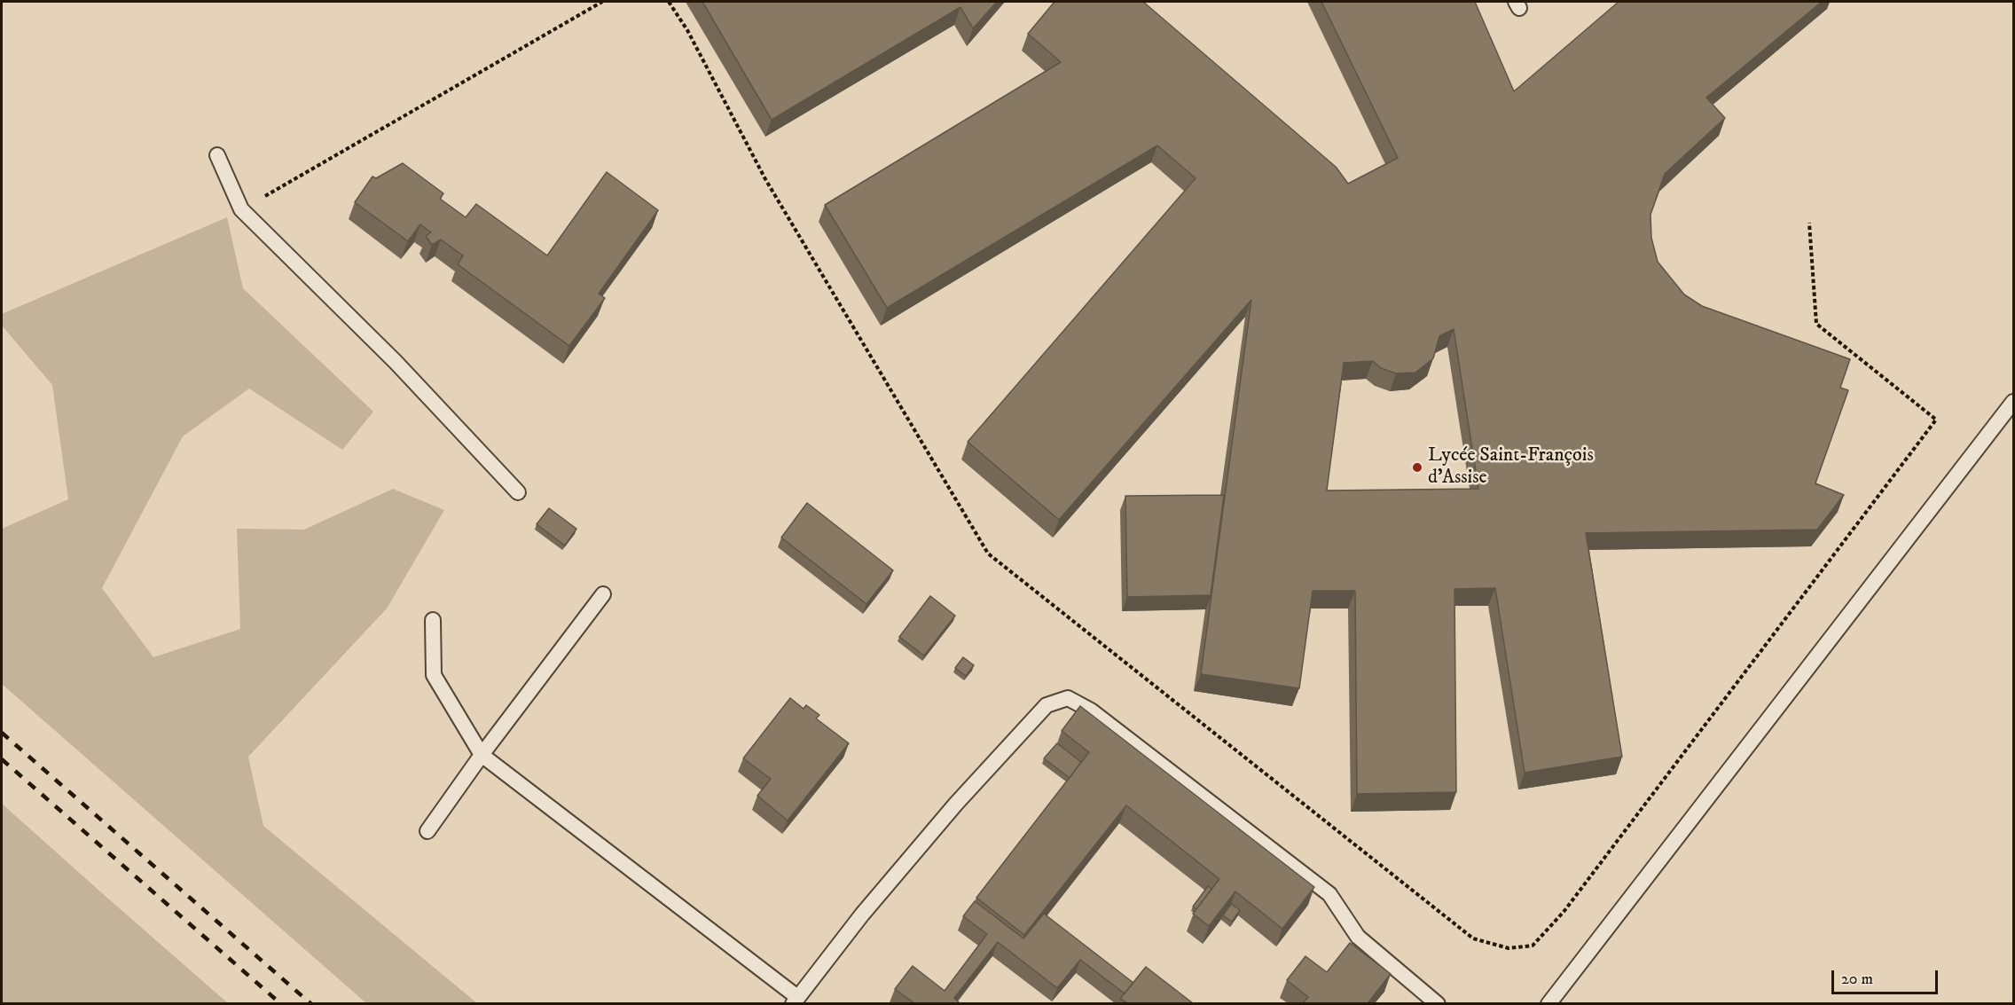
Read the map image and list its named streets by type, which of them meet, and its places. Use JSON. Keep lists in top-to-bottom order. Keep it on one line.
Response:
{"places":["Lycée Saint-François d'Assise"],"scale_bar":"20 m"}
